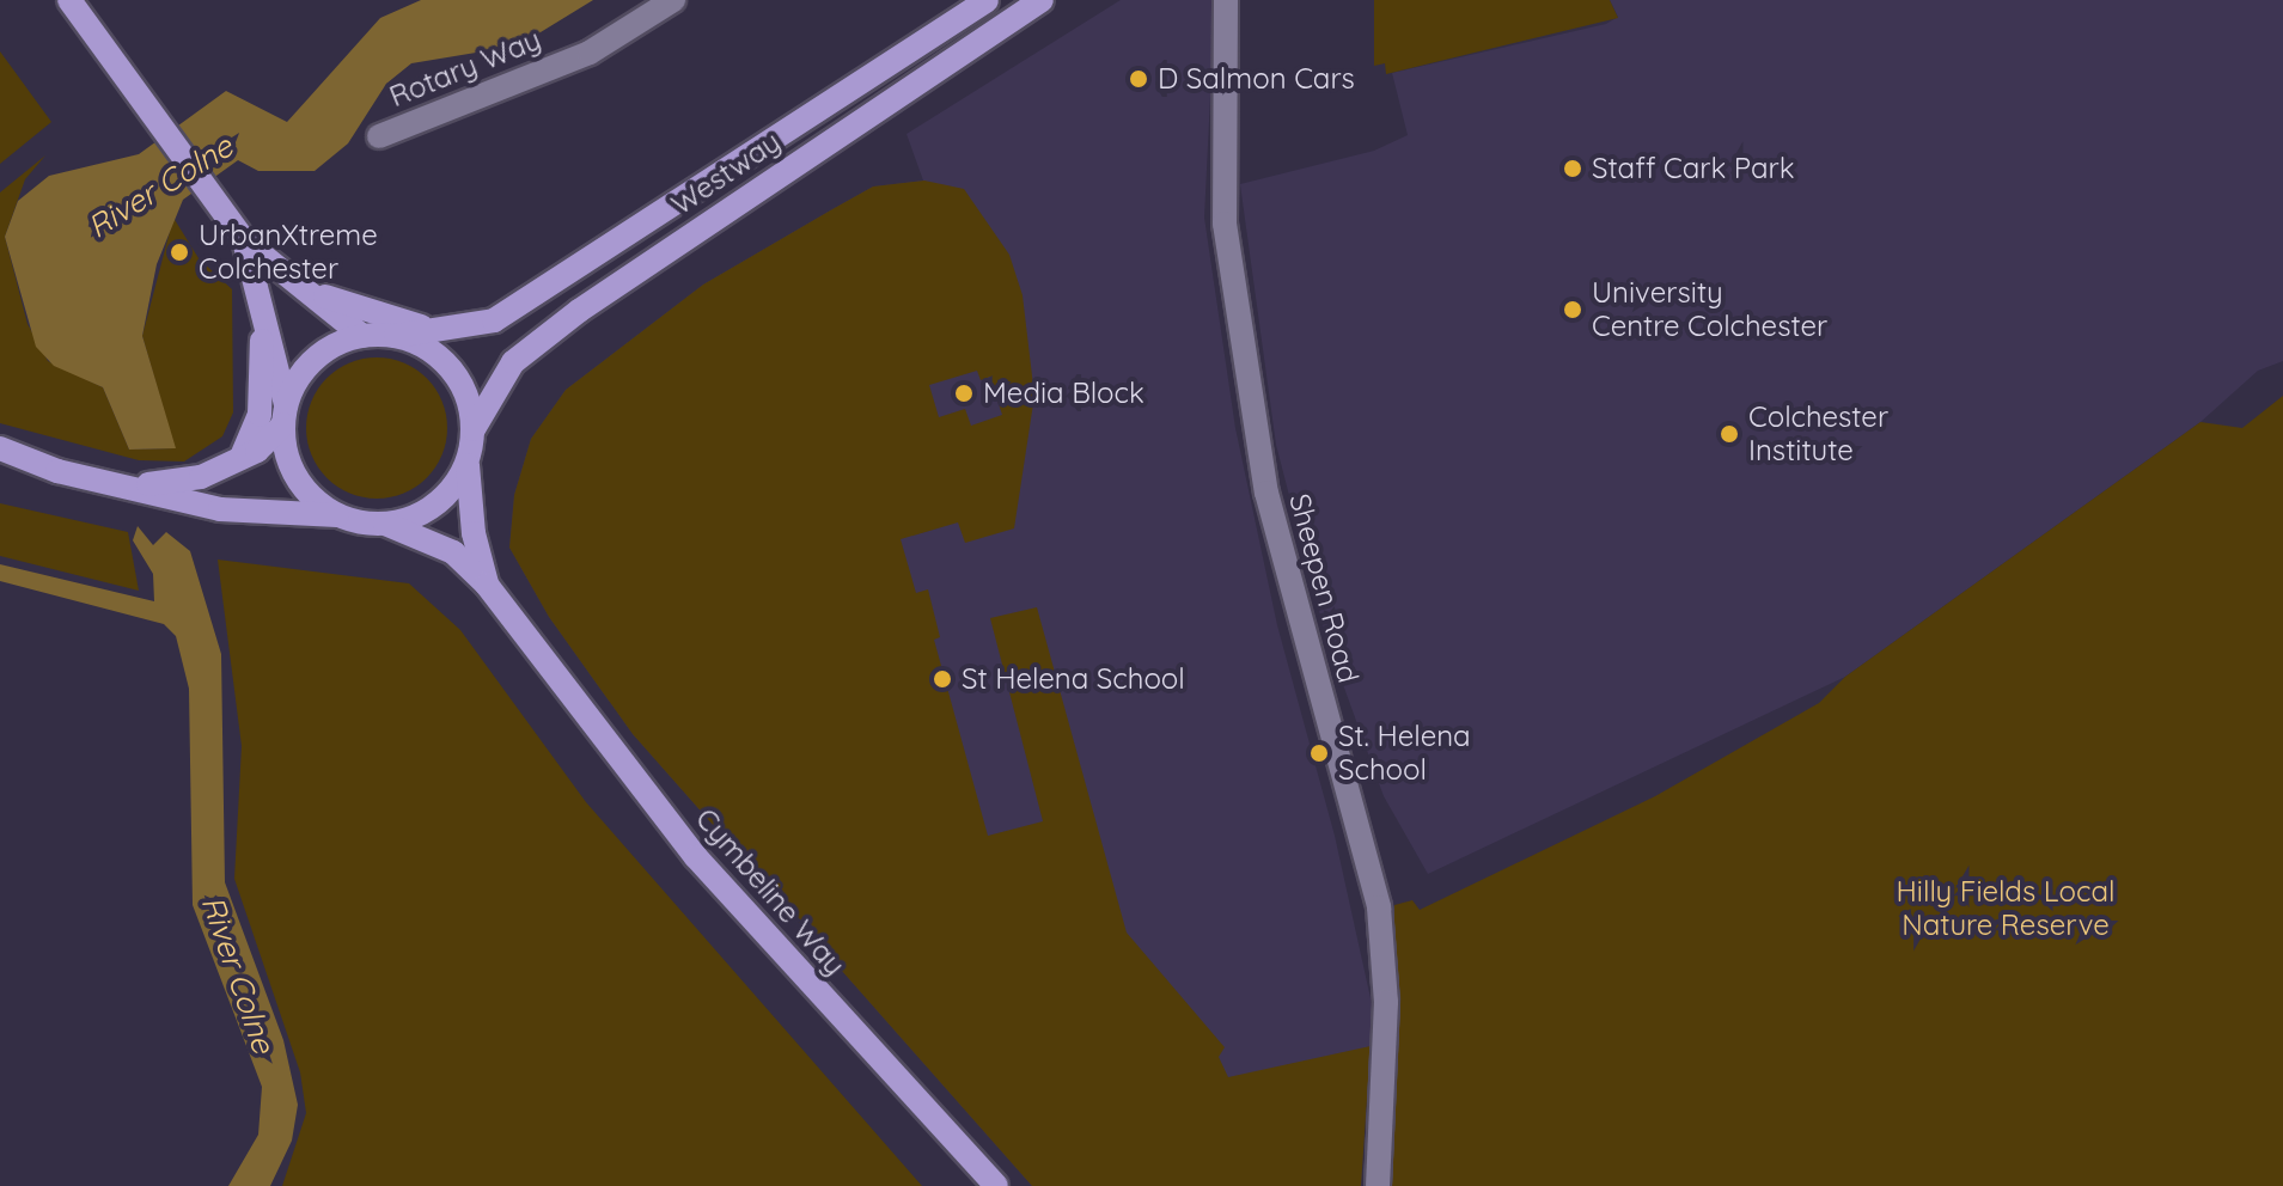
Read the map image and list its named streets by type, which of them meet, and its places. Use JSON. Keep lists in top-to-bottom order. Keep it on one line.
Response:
{"streets":{"main road":["Westway","Cymbeline Way"],"street":["Rotary Way","Sheepen Road"]},"water":["River Colne"],"parks":["Hilly Fields Local Nature Reserve"],"places":["D Salmon Cars","Staff Cark Park","UrbanXtreme Colchester","University Centre Colchester","Media Block","Colchester Institute","St Helena School","St. Helena School"]}
